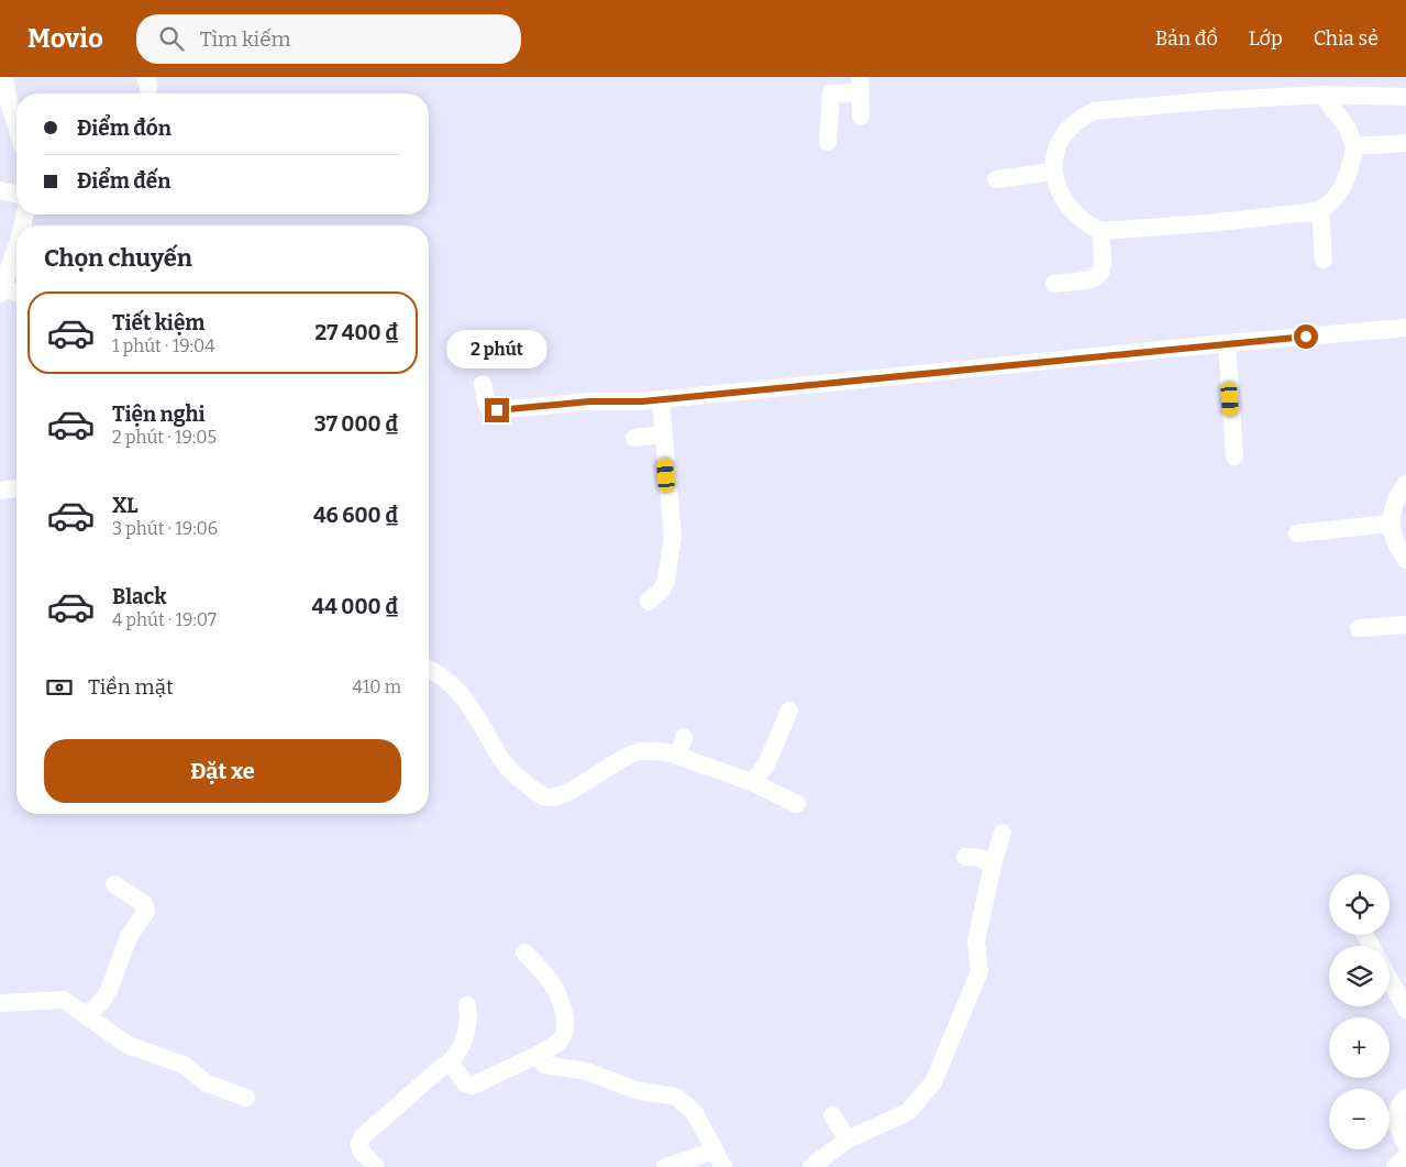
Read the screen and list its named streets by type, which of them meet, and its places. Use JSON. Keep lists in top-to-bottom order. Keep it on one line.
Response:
{"page":{"header":"Movio","search":"Tìm kiếm","nav":["Bản đồ","Lớp","Chia sẻ"],"banner":["Điểm đón","Điểm đến"],"heading":"Chọn chuyến","list":[{"name":"Tiết kiệm","note":"1 phút · 19:04","value":"27 400 ₫"},{"name":"Tiện nghi","note":"2 phút · 19:05","value":"37 000 ₫"},{"name":"XL","note":"3 phút · 19:06","value":"46 600 ₫"},{"name":"Black","note":"4 phút · 19:07","value":"44 000 ₫"}],"bubble":"2 phút","pay":["Tiền mặt","410 m"],"buttons":"Đặt xe","map_buttons":["+","−"]}}
